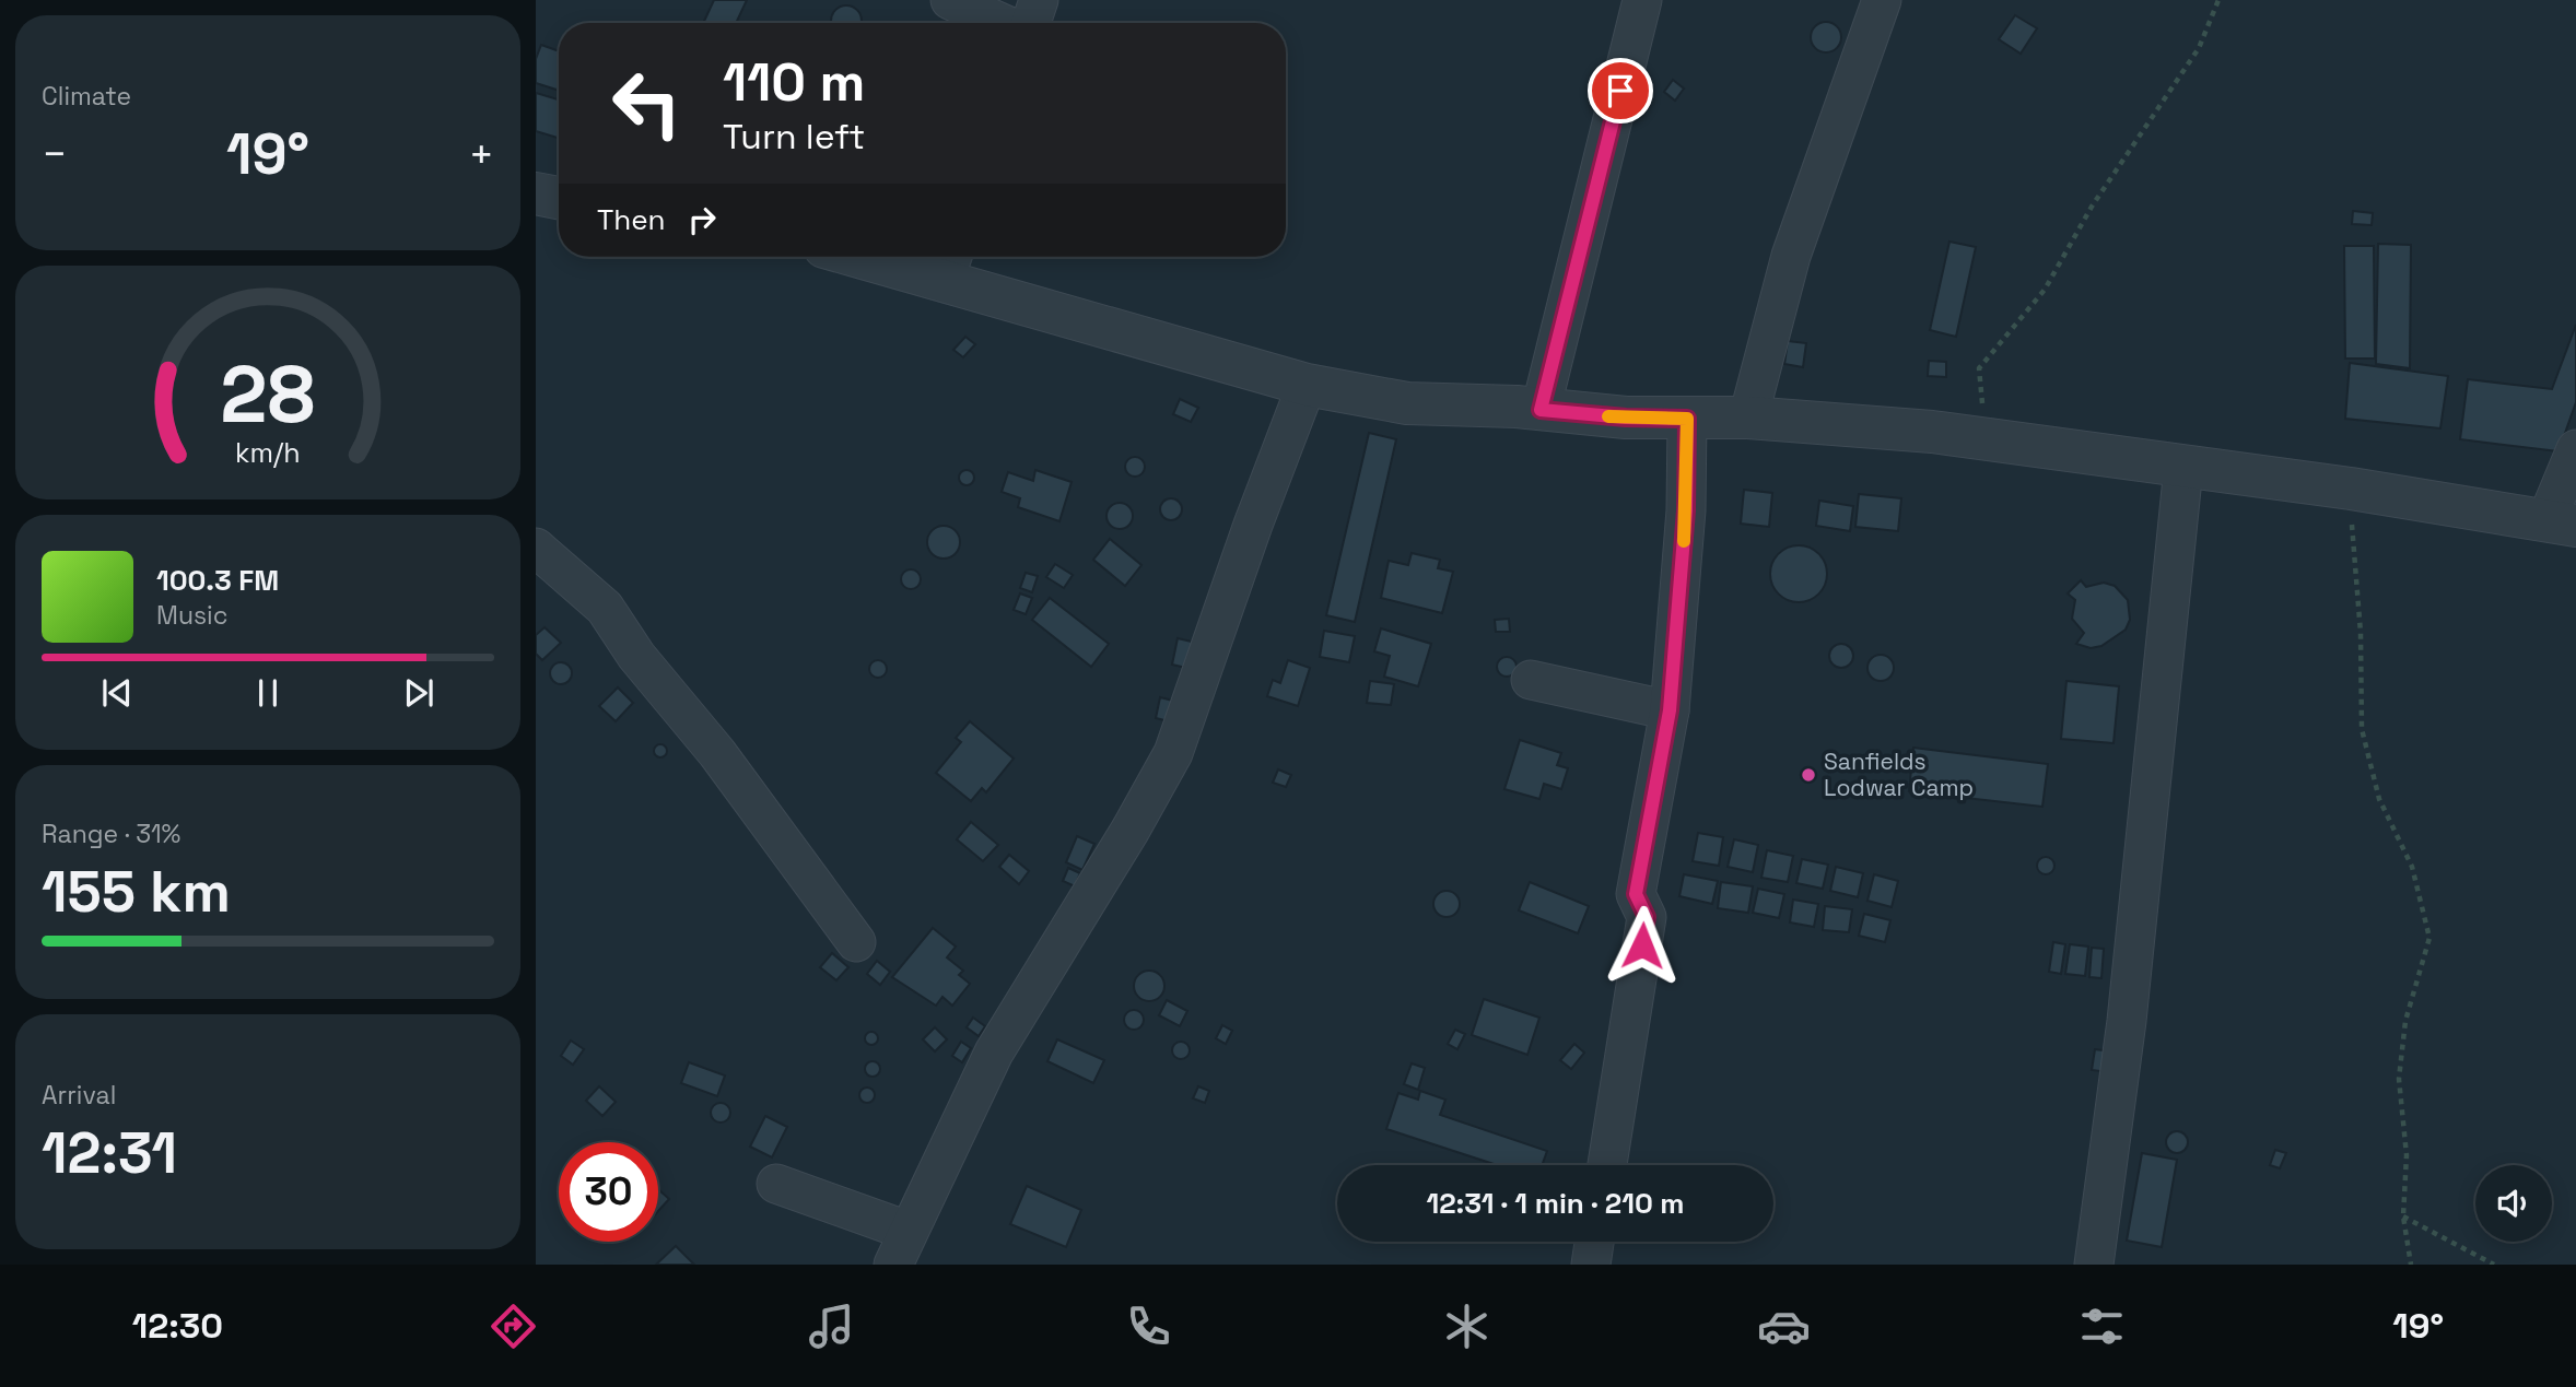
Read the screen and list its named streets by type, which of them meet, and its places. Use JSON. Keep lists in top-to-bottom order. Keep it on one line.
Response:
{"places":["Sanfields Lodwar Camp"],"page":{"tile":["Climate",["Range · 31%","155 km"],["Arrival","12:31"]],"turn":["110 m","Turn left"],"heat":["−","19°","+"],"then":"Then","song":["100.3 FM","Music"],"limit":"30","trip":"12:31 · 1 min · 210 m","tabs":["12:30","19°"],"gauge":["28","km/h"]}}
